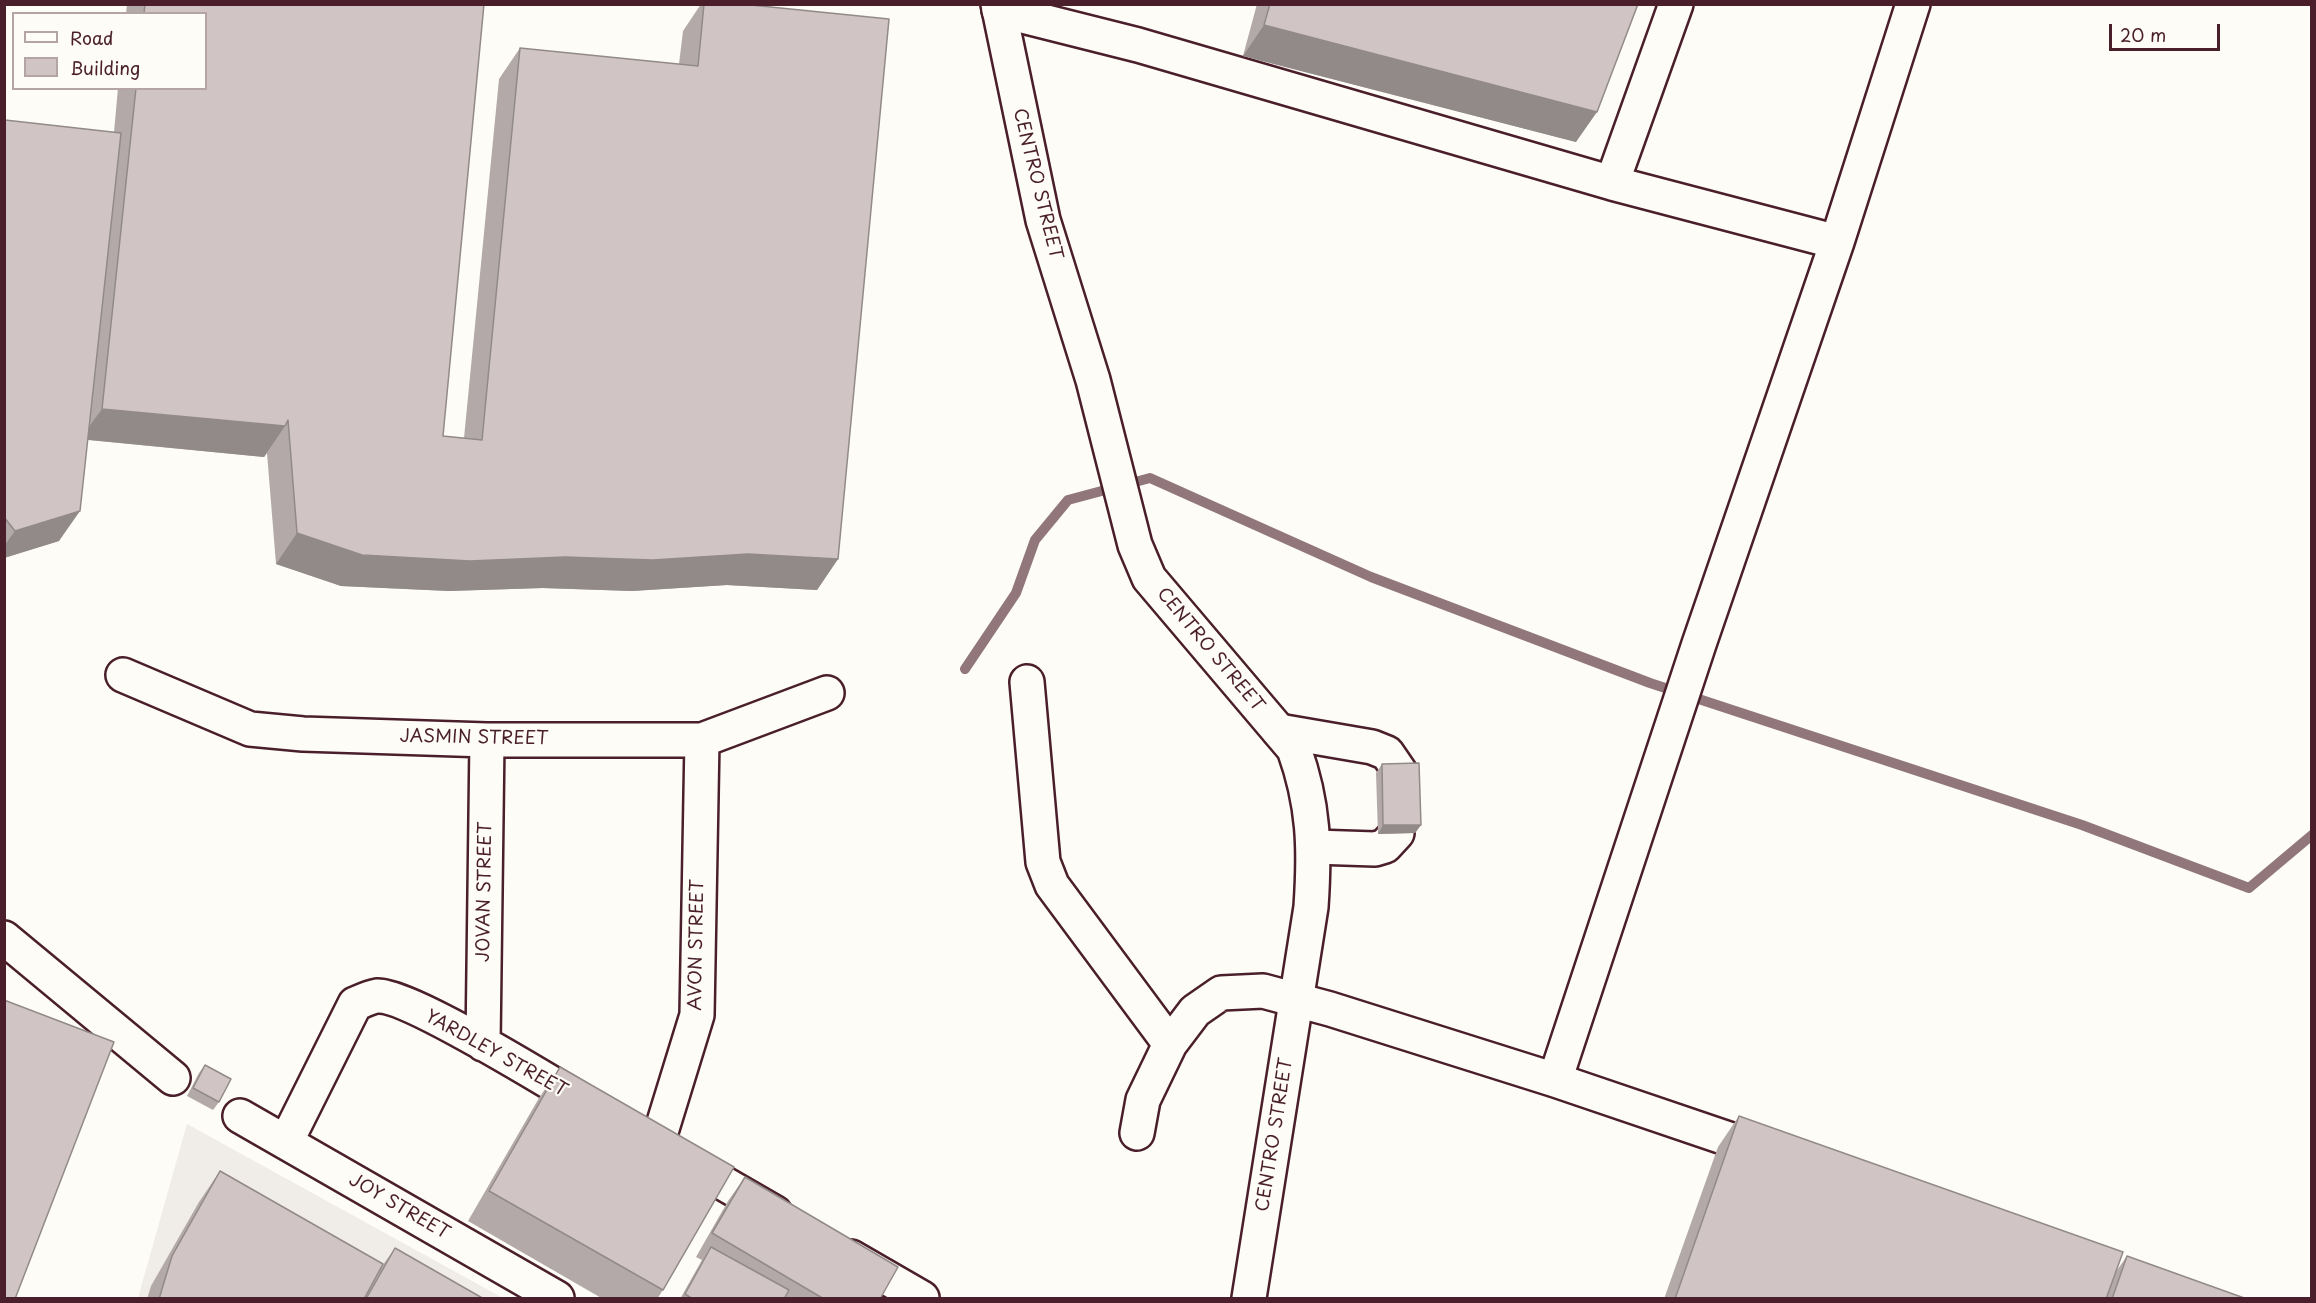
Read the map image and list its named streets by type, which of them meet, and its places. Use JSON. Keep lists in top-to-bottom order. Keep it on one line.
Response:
{"streets":{"street":["CENTRO STREET","JASMIN STREET","JOVAN STREET","AVON STREET","YARDLEY STREET","JOY STREET"]},"crossings":[["JASMIN STREET","JOVAN STREET"],["JASMIN STREET","AVON STREET"],["JOVAN STREET","YARDLEY STREET"],["AVON STREET","YARDLEY STREET"],["YARDLEY STREET","JOY STREET"]],"legend":["Road","Building"],"scale_bar":"20 m"}
